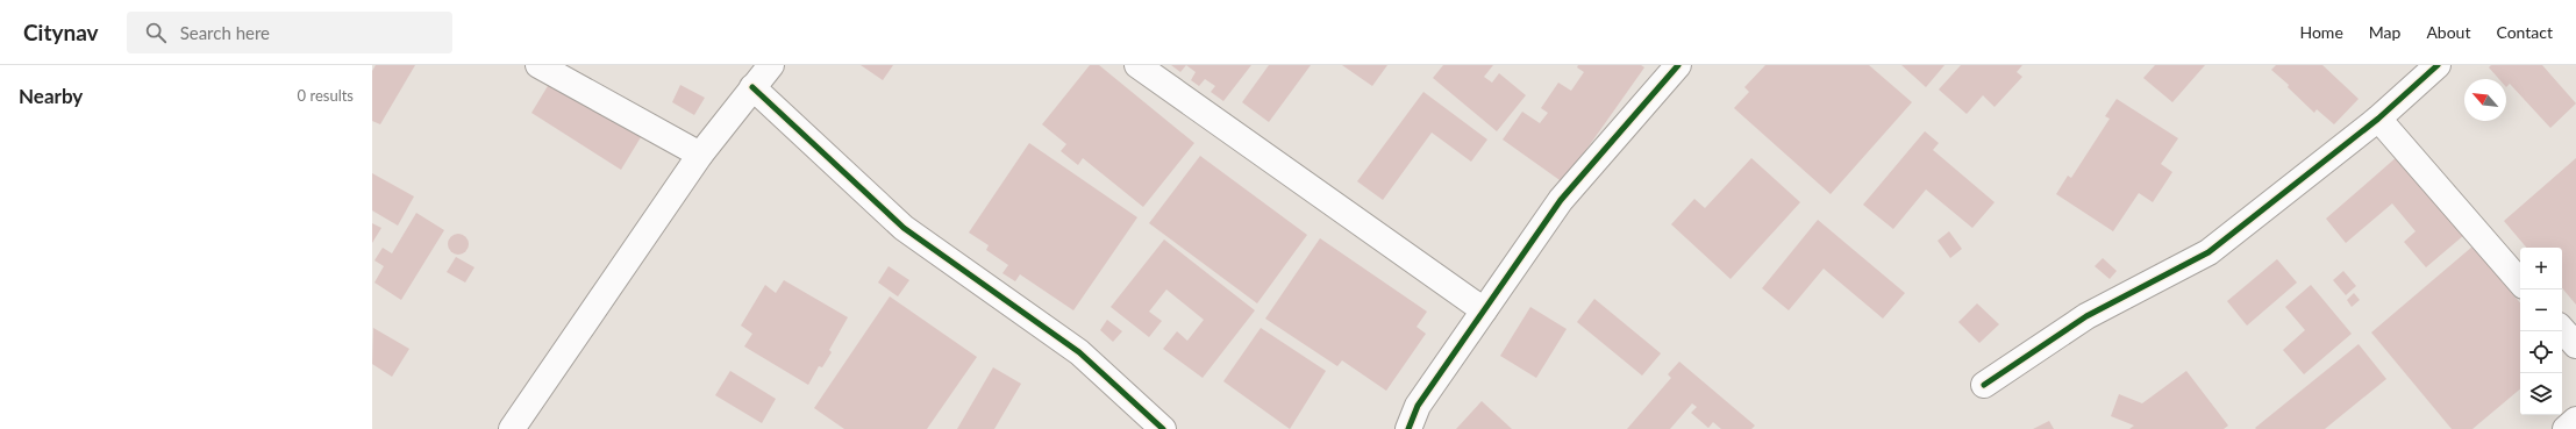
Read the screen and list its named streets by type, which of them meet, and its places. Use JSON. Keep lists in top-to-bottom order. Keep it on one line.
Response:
{"north":"top left","page":{"header":"Citynav","search":"Search here","nav":["Home","Map","About","Contact"],"heading":["Nearby","0 results"],"map_buttons":["+","−"]}}
